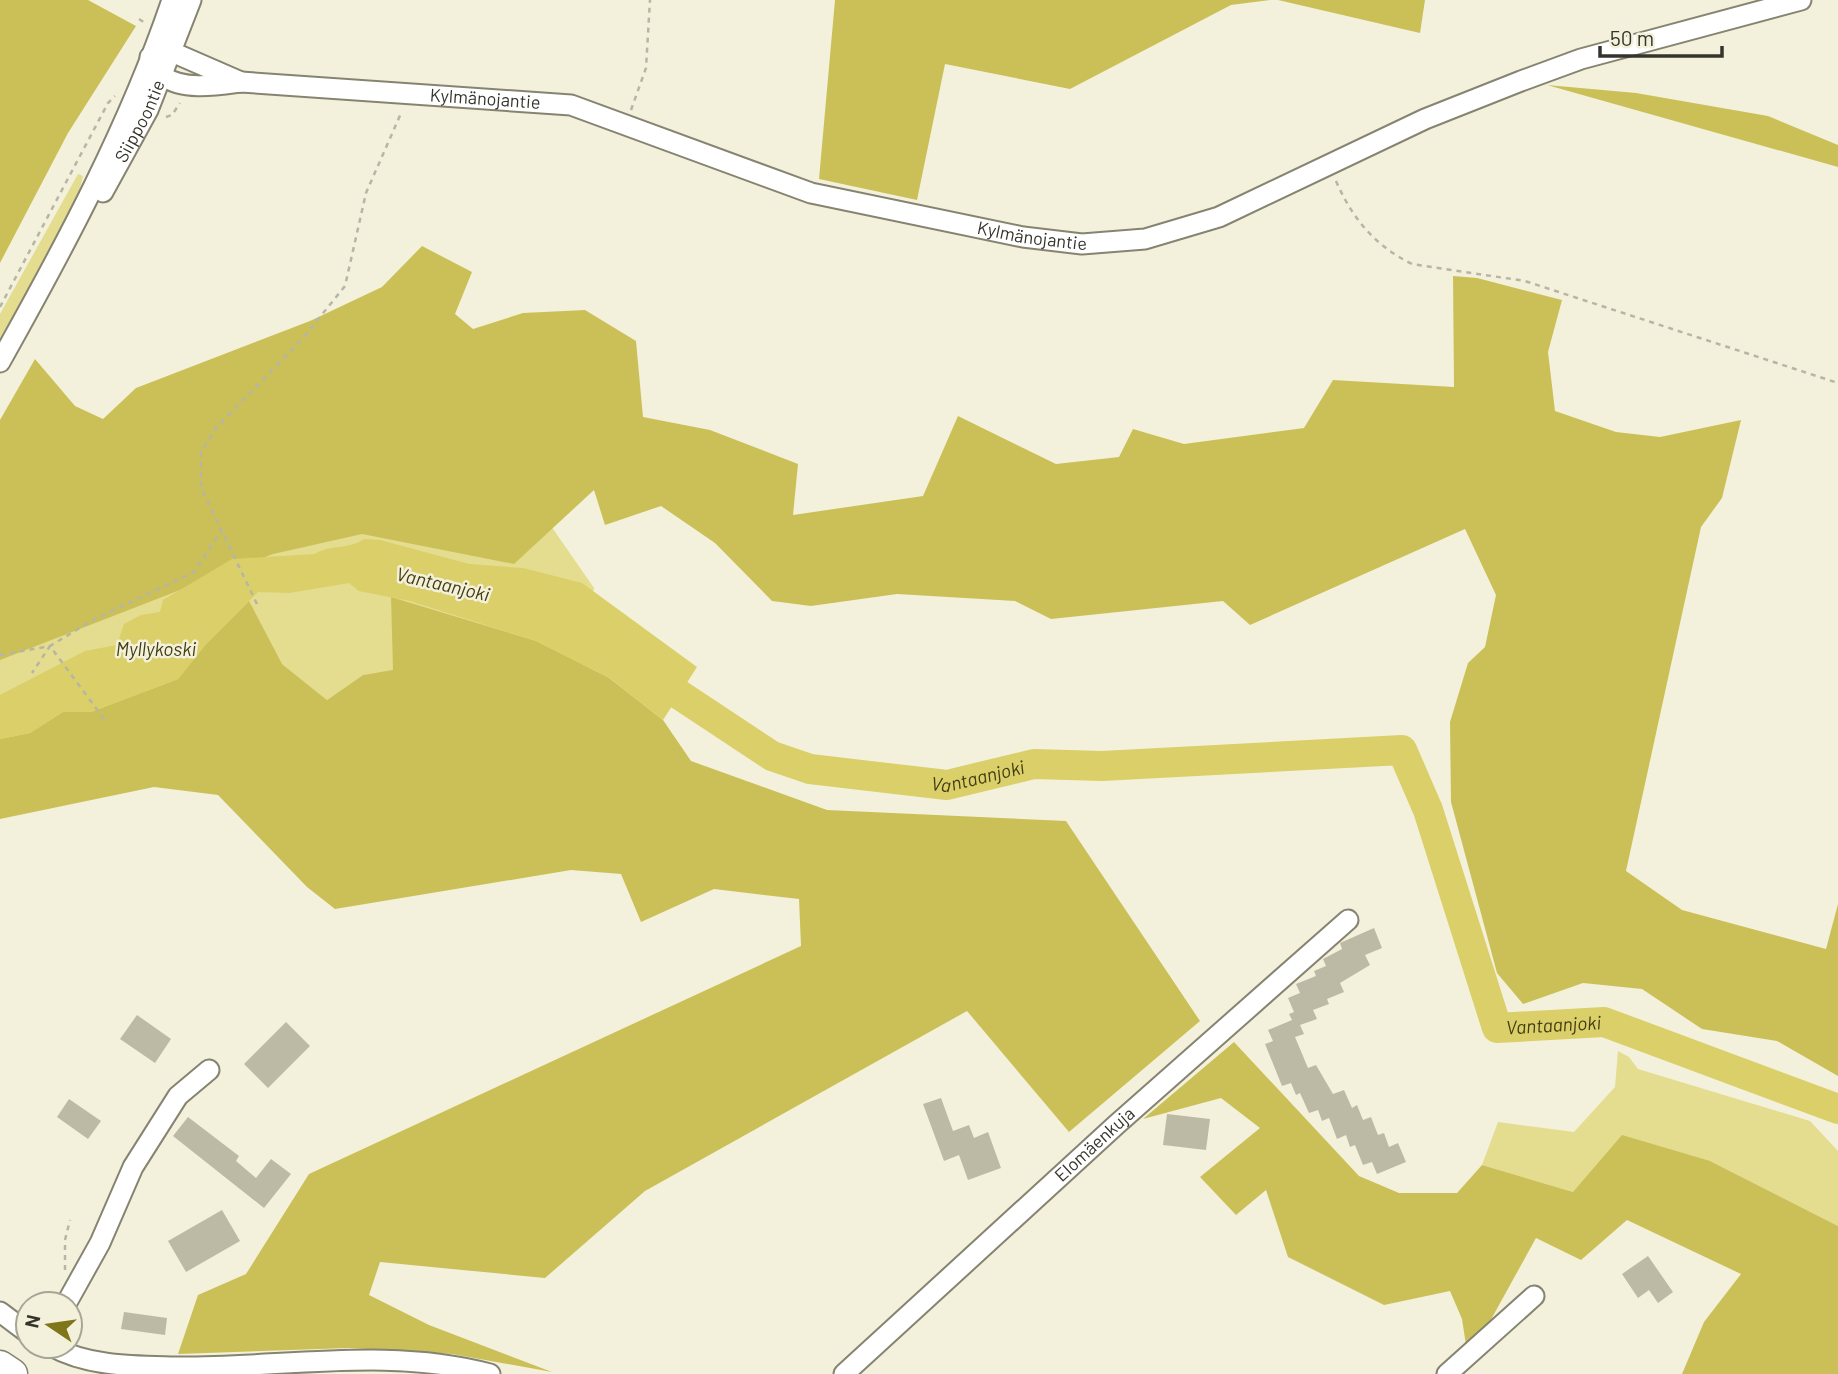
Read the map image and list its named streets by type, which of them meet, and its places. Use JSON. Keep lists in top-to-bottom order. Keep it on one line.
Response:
{"streets":{"street":["Kylmänojantie","Siippoontie","Elomäenkuja"]},"crossings":[["Kylmänojantie","Siippoontie"]],"water":["Vantaanjoki","Myllykoski"],"scale_bar":"50 m","north":"left"}
